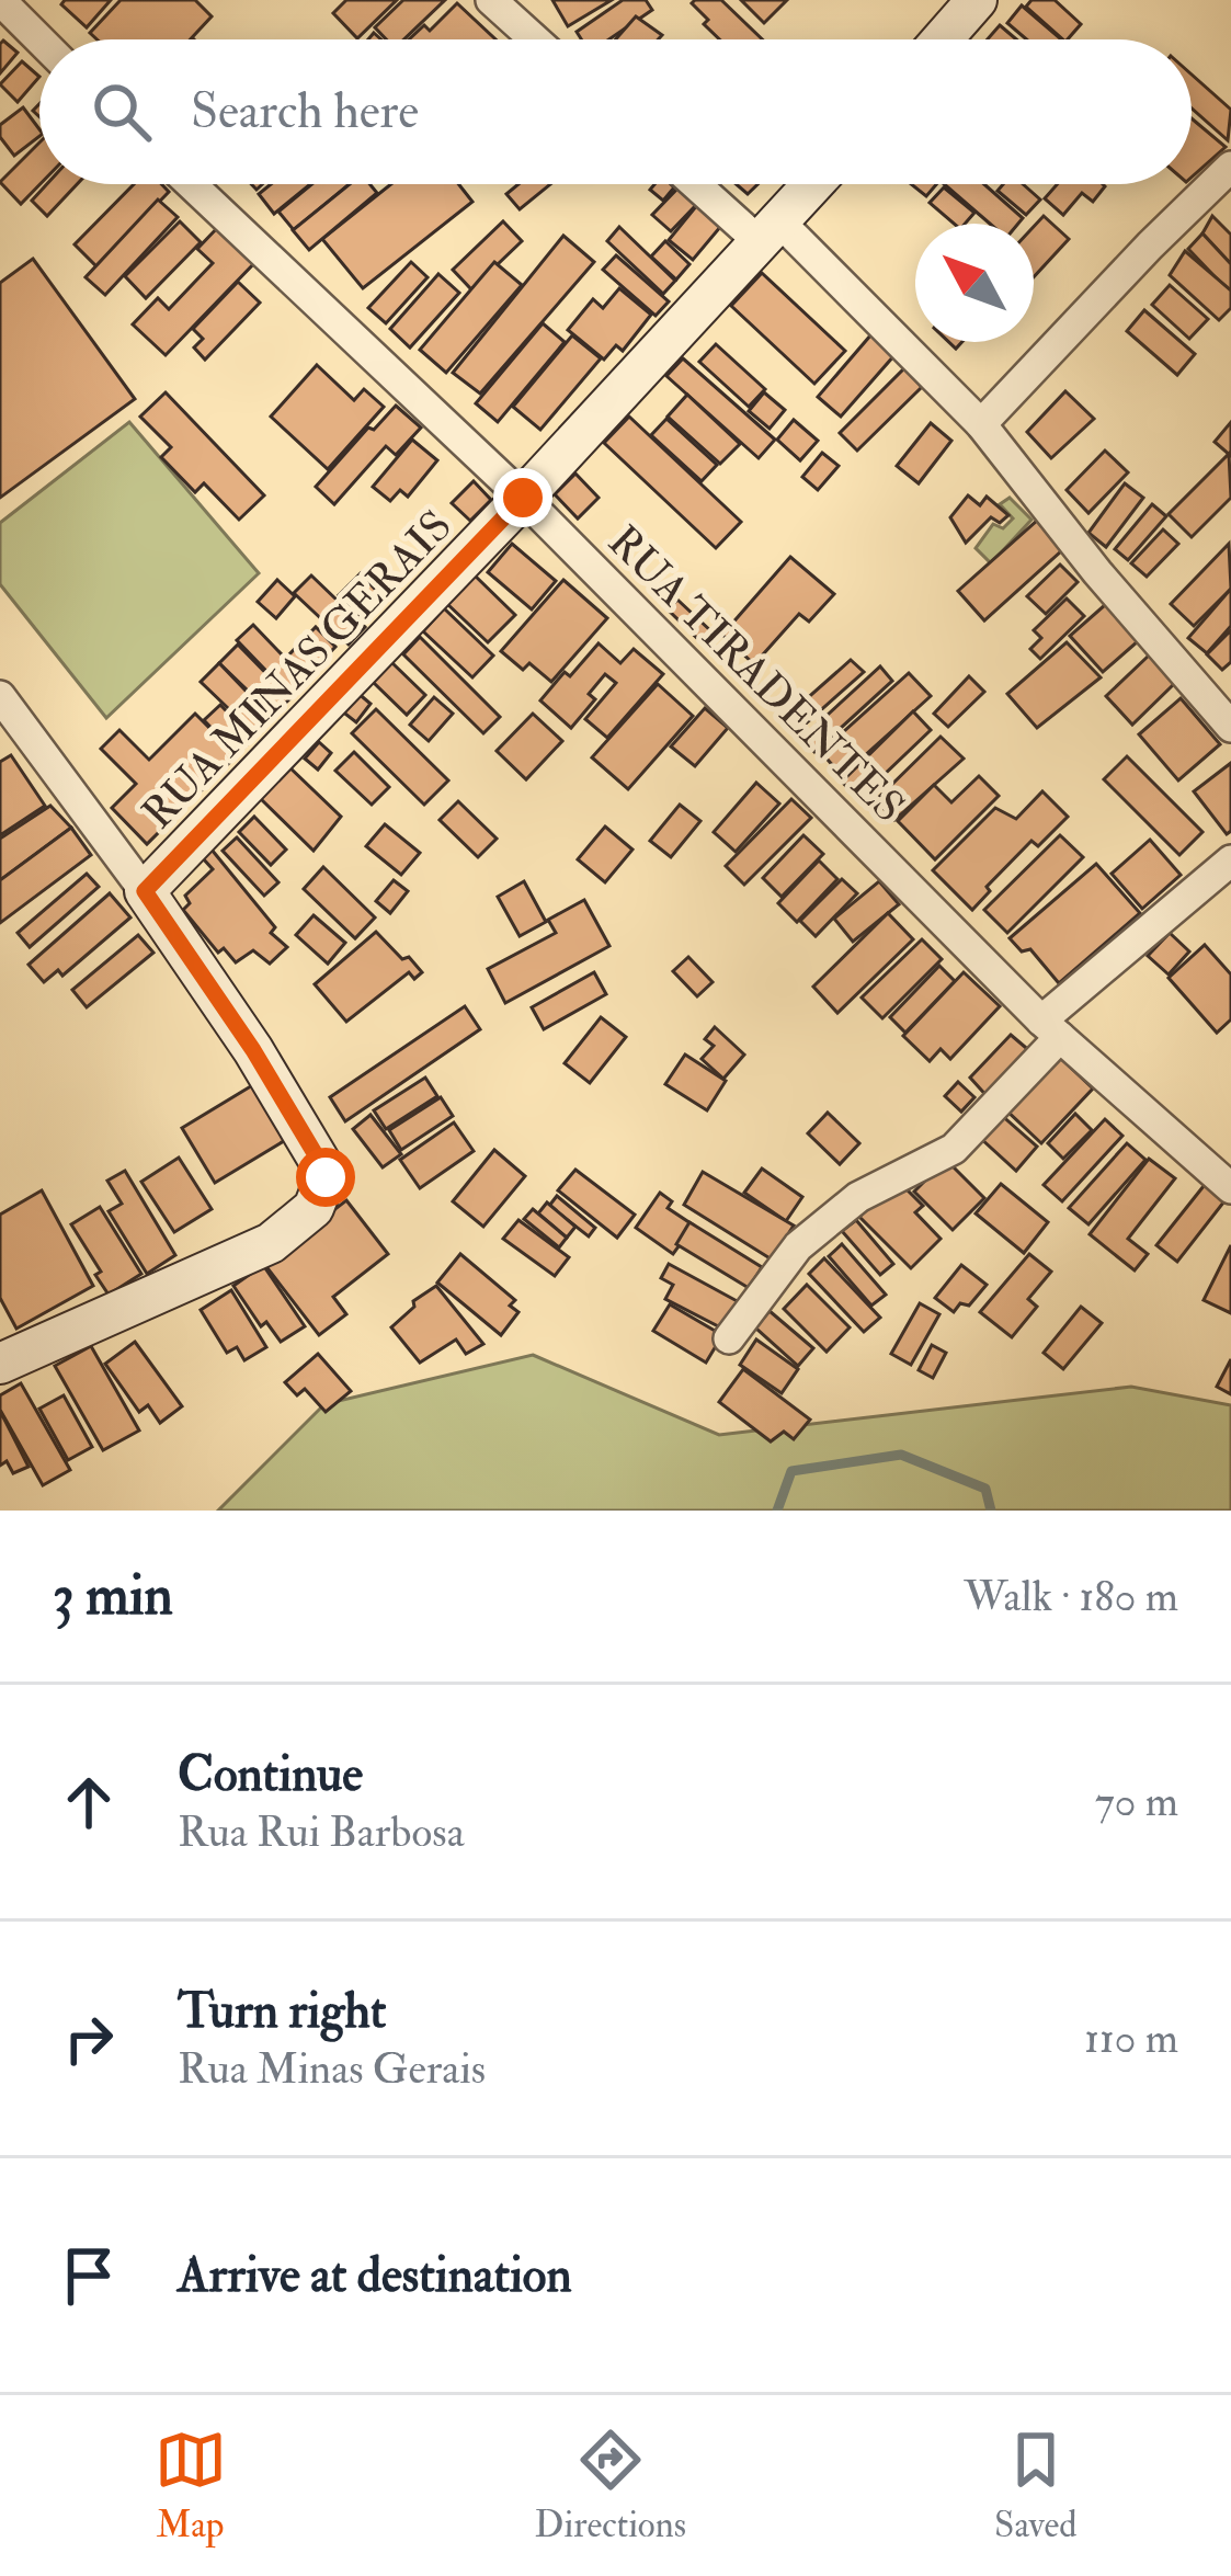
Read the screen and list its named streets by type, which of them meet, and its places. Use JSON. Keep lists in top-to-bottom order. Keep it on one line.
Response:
{"streets":{"street":["RUA MINAS GERAIS","RUA TIRADENTES"]},"crossings":[["RUA MINAS GERAIS","RUA TIRADENTES"]],"north":"top left","page":{"search":"Search here","heading":["3 min","Walk · 180 m"],"list":[["Continue","Rua Rui Barbosa","70 m"],["Turn right","Rua Minas Gerais","110 m"],"Arrive at destination"],"nav":["Map","Directions","Saved"]}}
